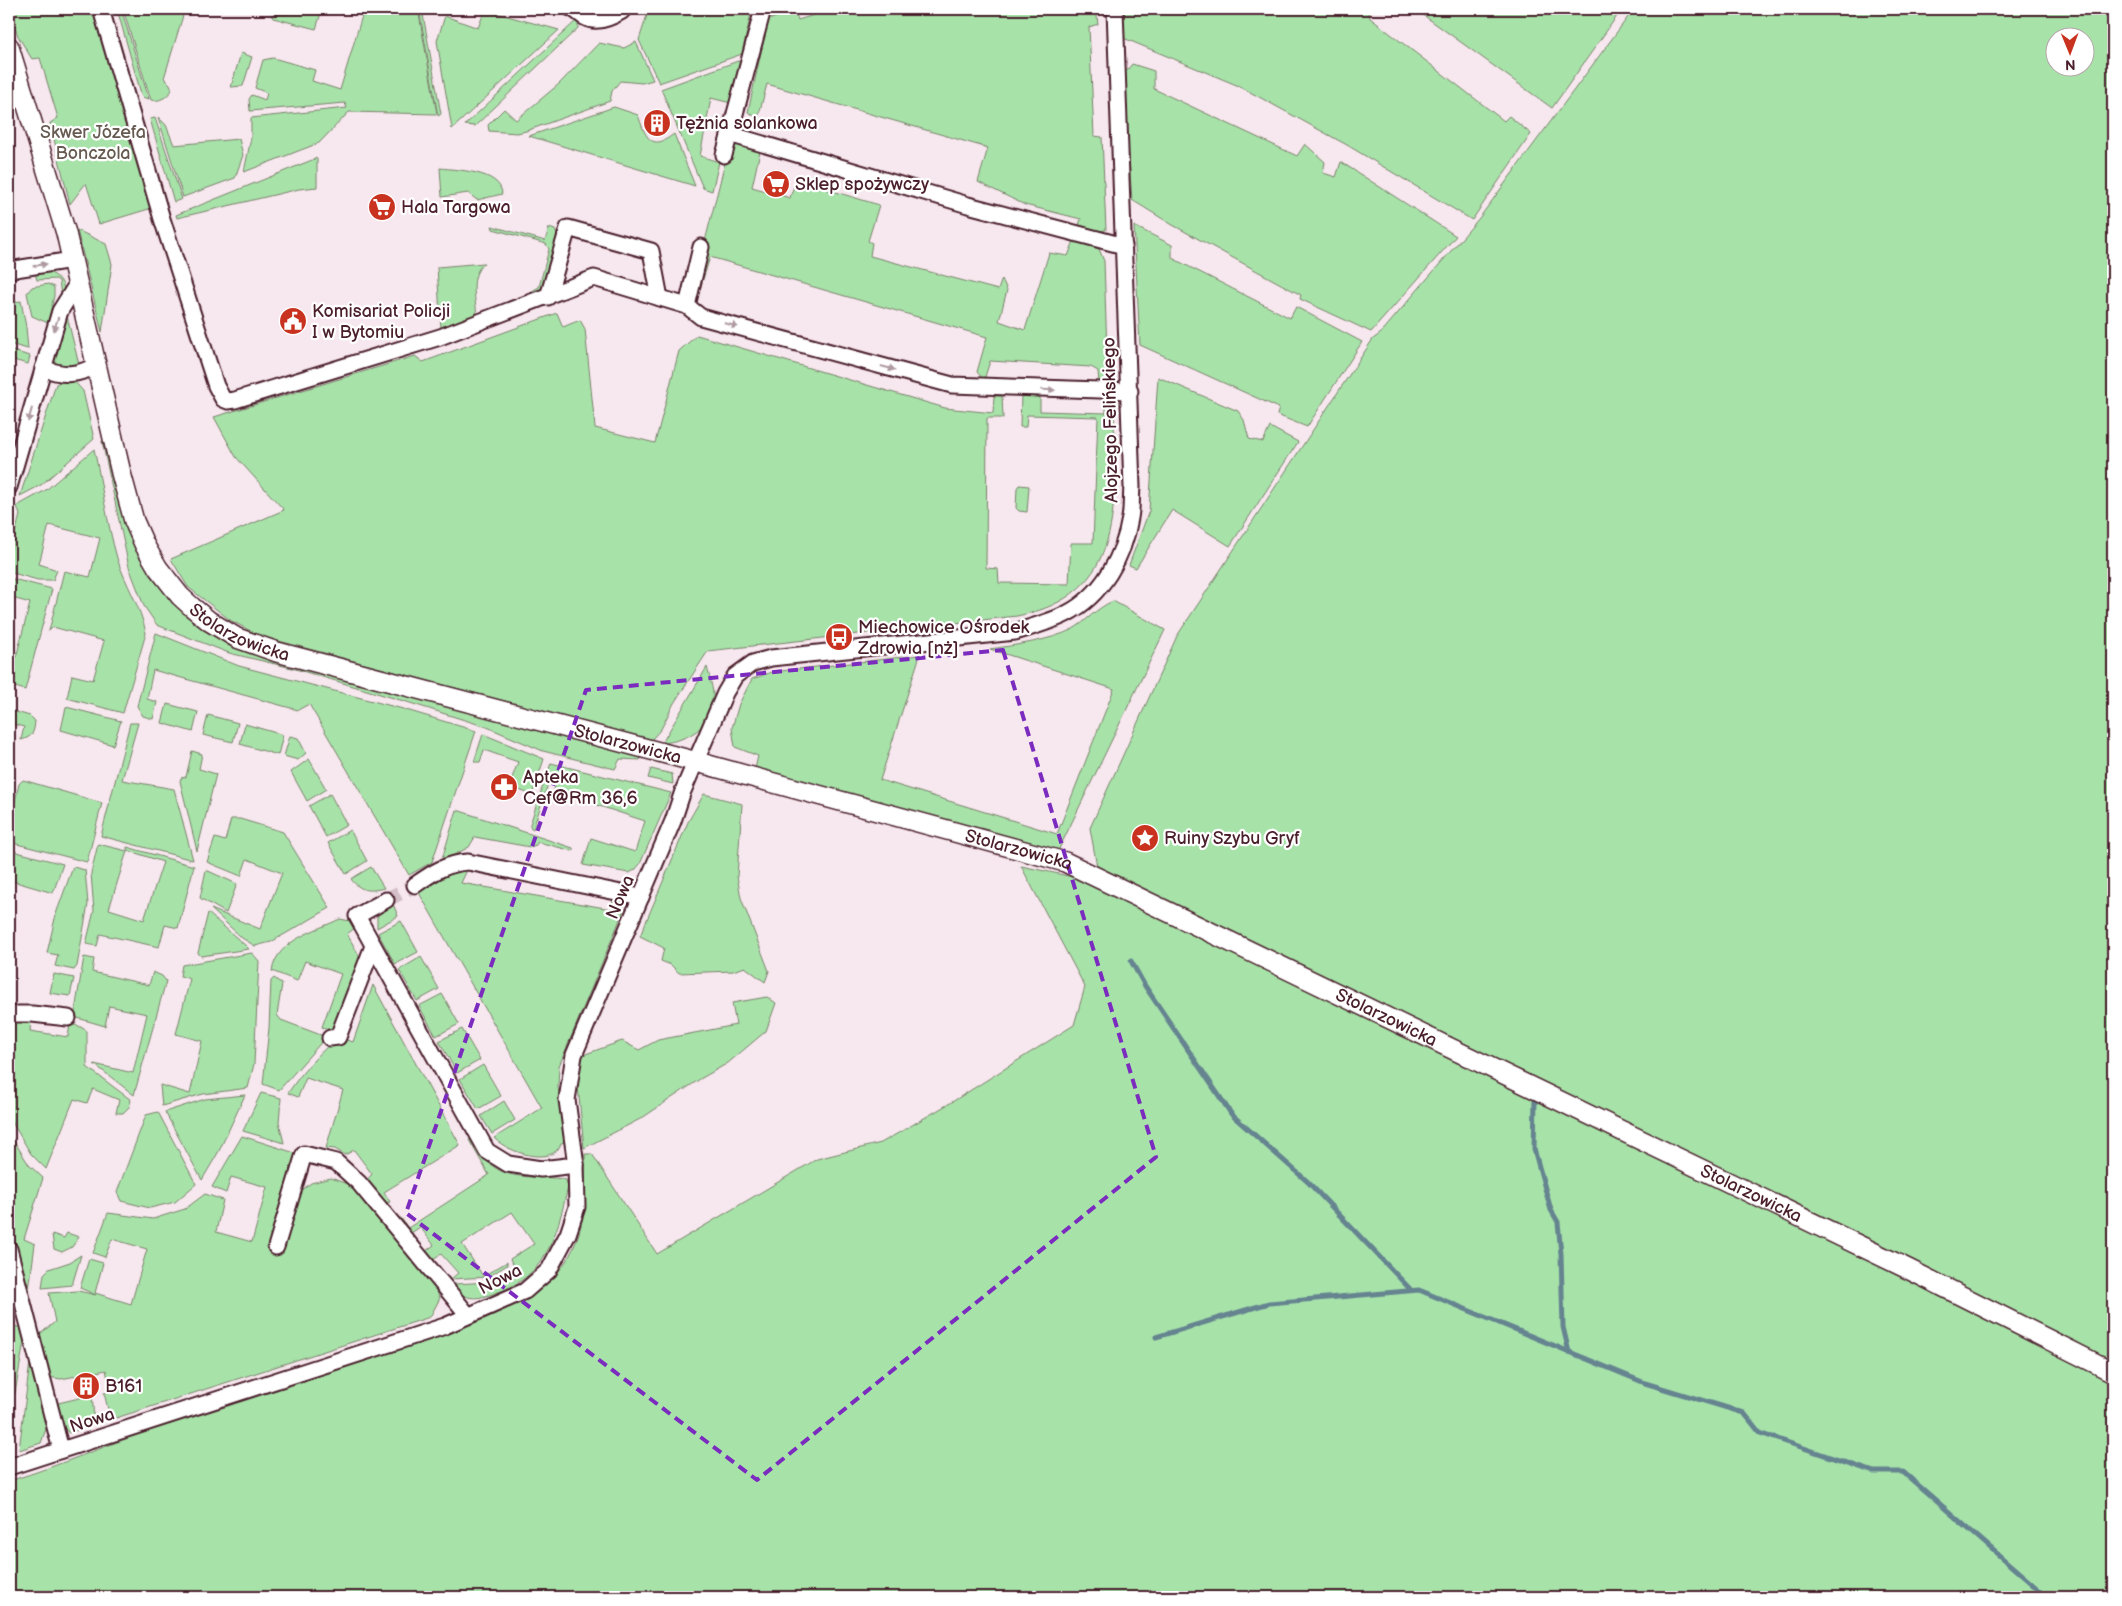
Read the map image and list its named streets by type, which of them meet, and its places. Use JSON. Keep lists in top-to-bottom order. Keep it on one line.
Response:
{"streets":{"street":["Alojzego Felińskiego","Stolarzowicka","Nowa"]},"crossings":[["Alojzego Felińskiego","Stolarzowicka"],["Alojzego Felińskiego","Nowa"],["Stolarzowicka","Nowa"]],"parks":["Skwer Józefa Bonczola"],"places":{"building":["Tężnia solankowa","B161"],"supermarket":["Sklep spożywczy","Hala Targowa"],"public building":["Komisariat Policji I w Bytomiu"],"bus stop":["Miechowice Ośrodek Zdrowia [nż]"],"pharmacy":["Apteka Cef@Rm 36,6"],"place":["Ruiny Szybu Gryf"]},"north":"bottom"}
